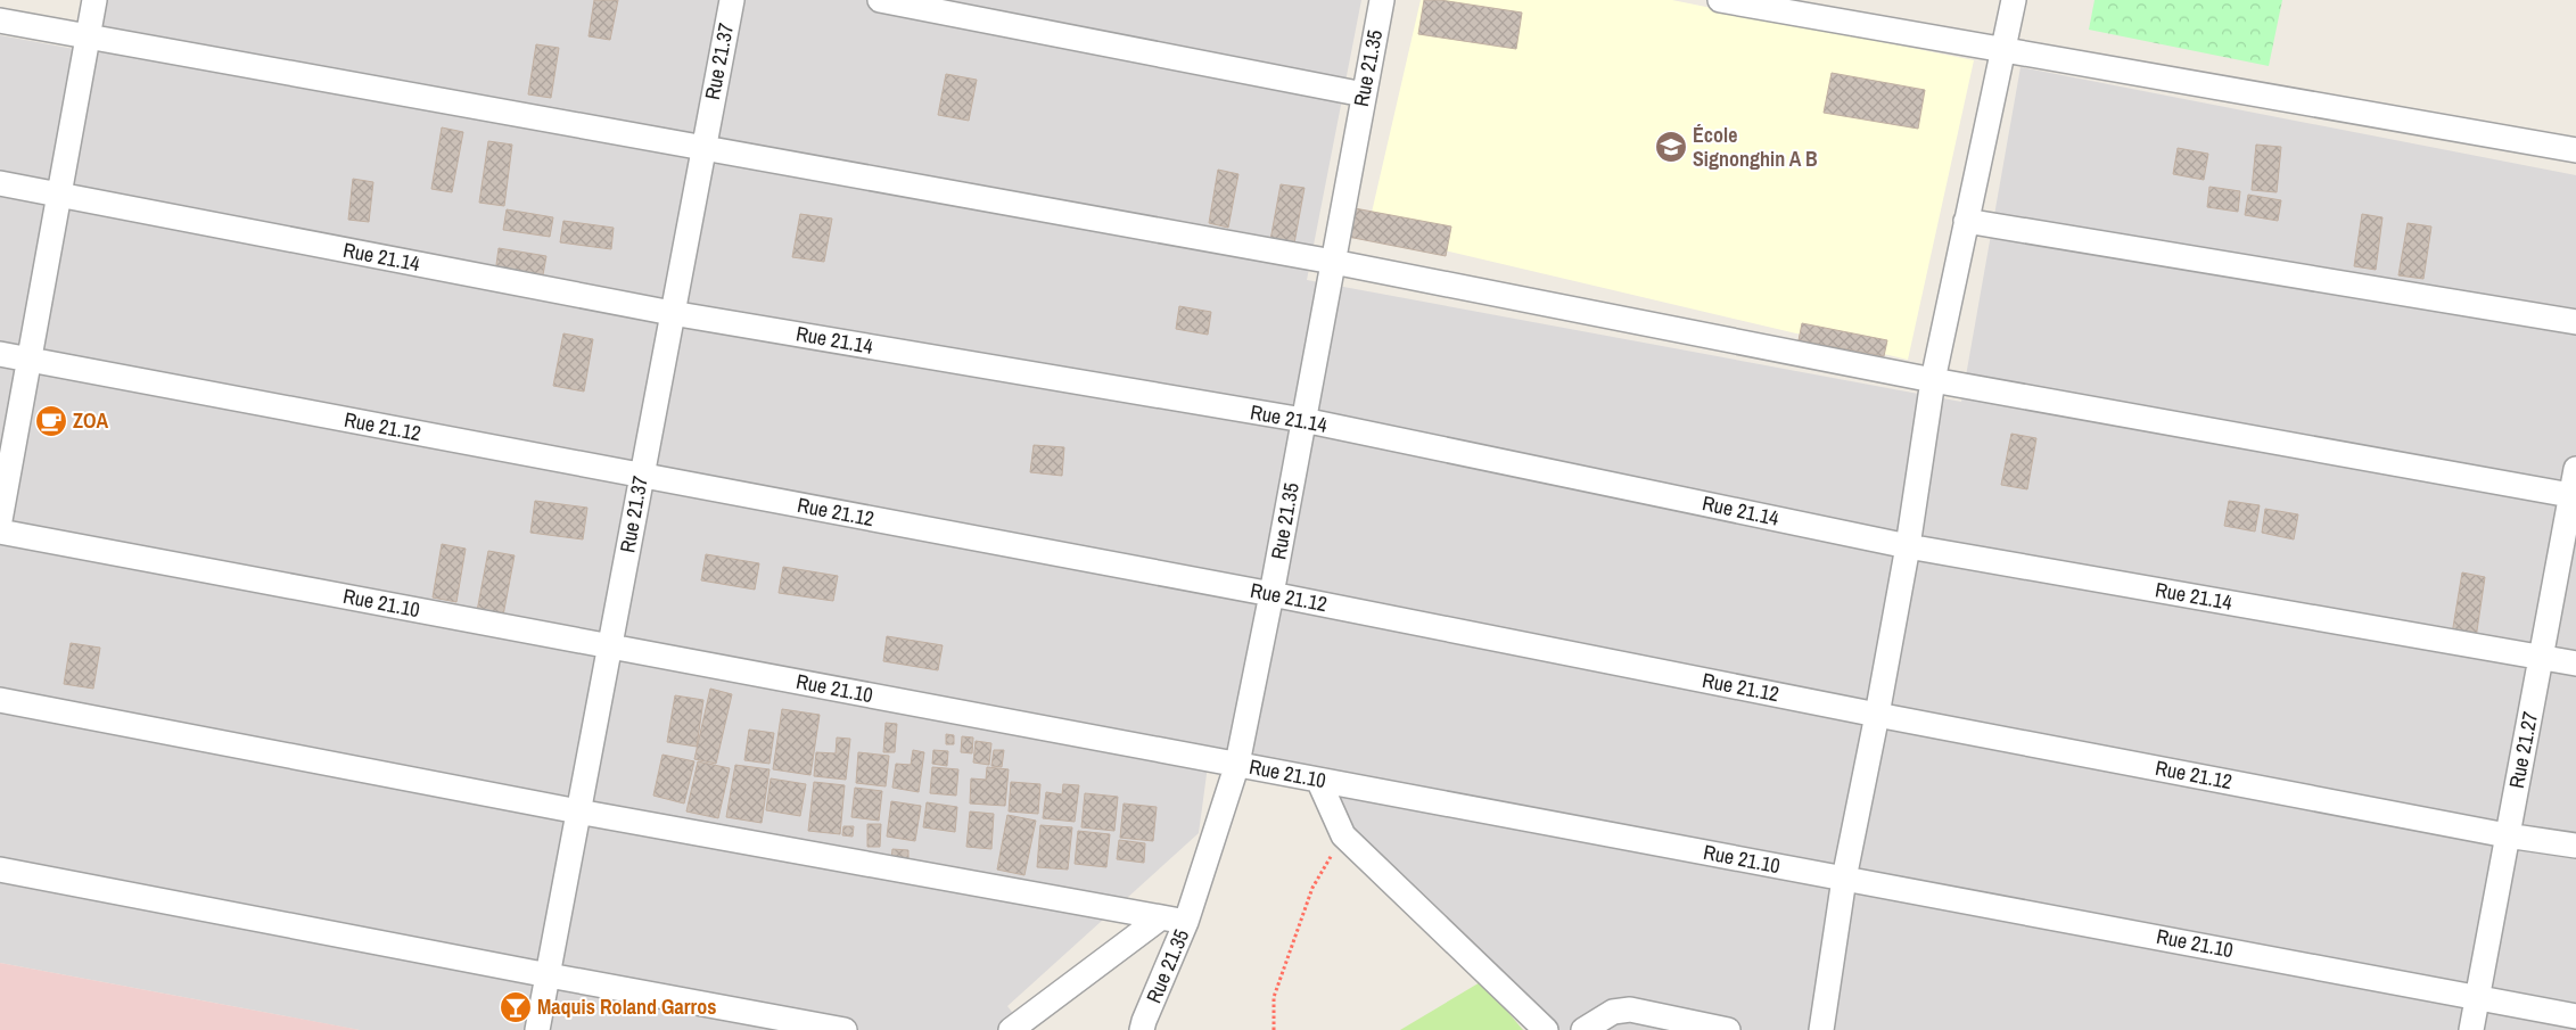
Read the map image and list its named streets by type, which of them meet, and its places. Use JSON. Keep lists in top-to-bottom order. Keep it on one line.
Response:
{"streets":{"street":["Rue 21.37","Rue 21.35","Rue 21.14","Rue 21.12","Rue 21.10","Rue 21.27"]},"crossings":[["Rue 21.37","Rue 21.14"],["Rue 21.37","Rue 21.12"],["Rue 21.37","Rue 21.10"],["Rue 21.35","Rue 21.14"],["Rue 21.35","Rue 21.12"],["Rue 21.35","Rue 21.10"],["Rue 21.14","Rue 21.27"],["Rue 21.12","Rue 21.27"],["Rue 21.10","Rue 21.27"]],"places":{"school or university":["École Signonghin A B"],"cafe":["ZOA"],"bar":["Maquis Roland Garros"]}}
